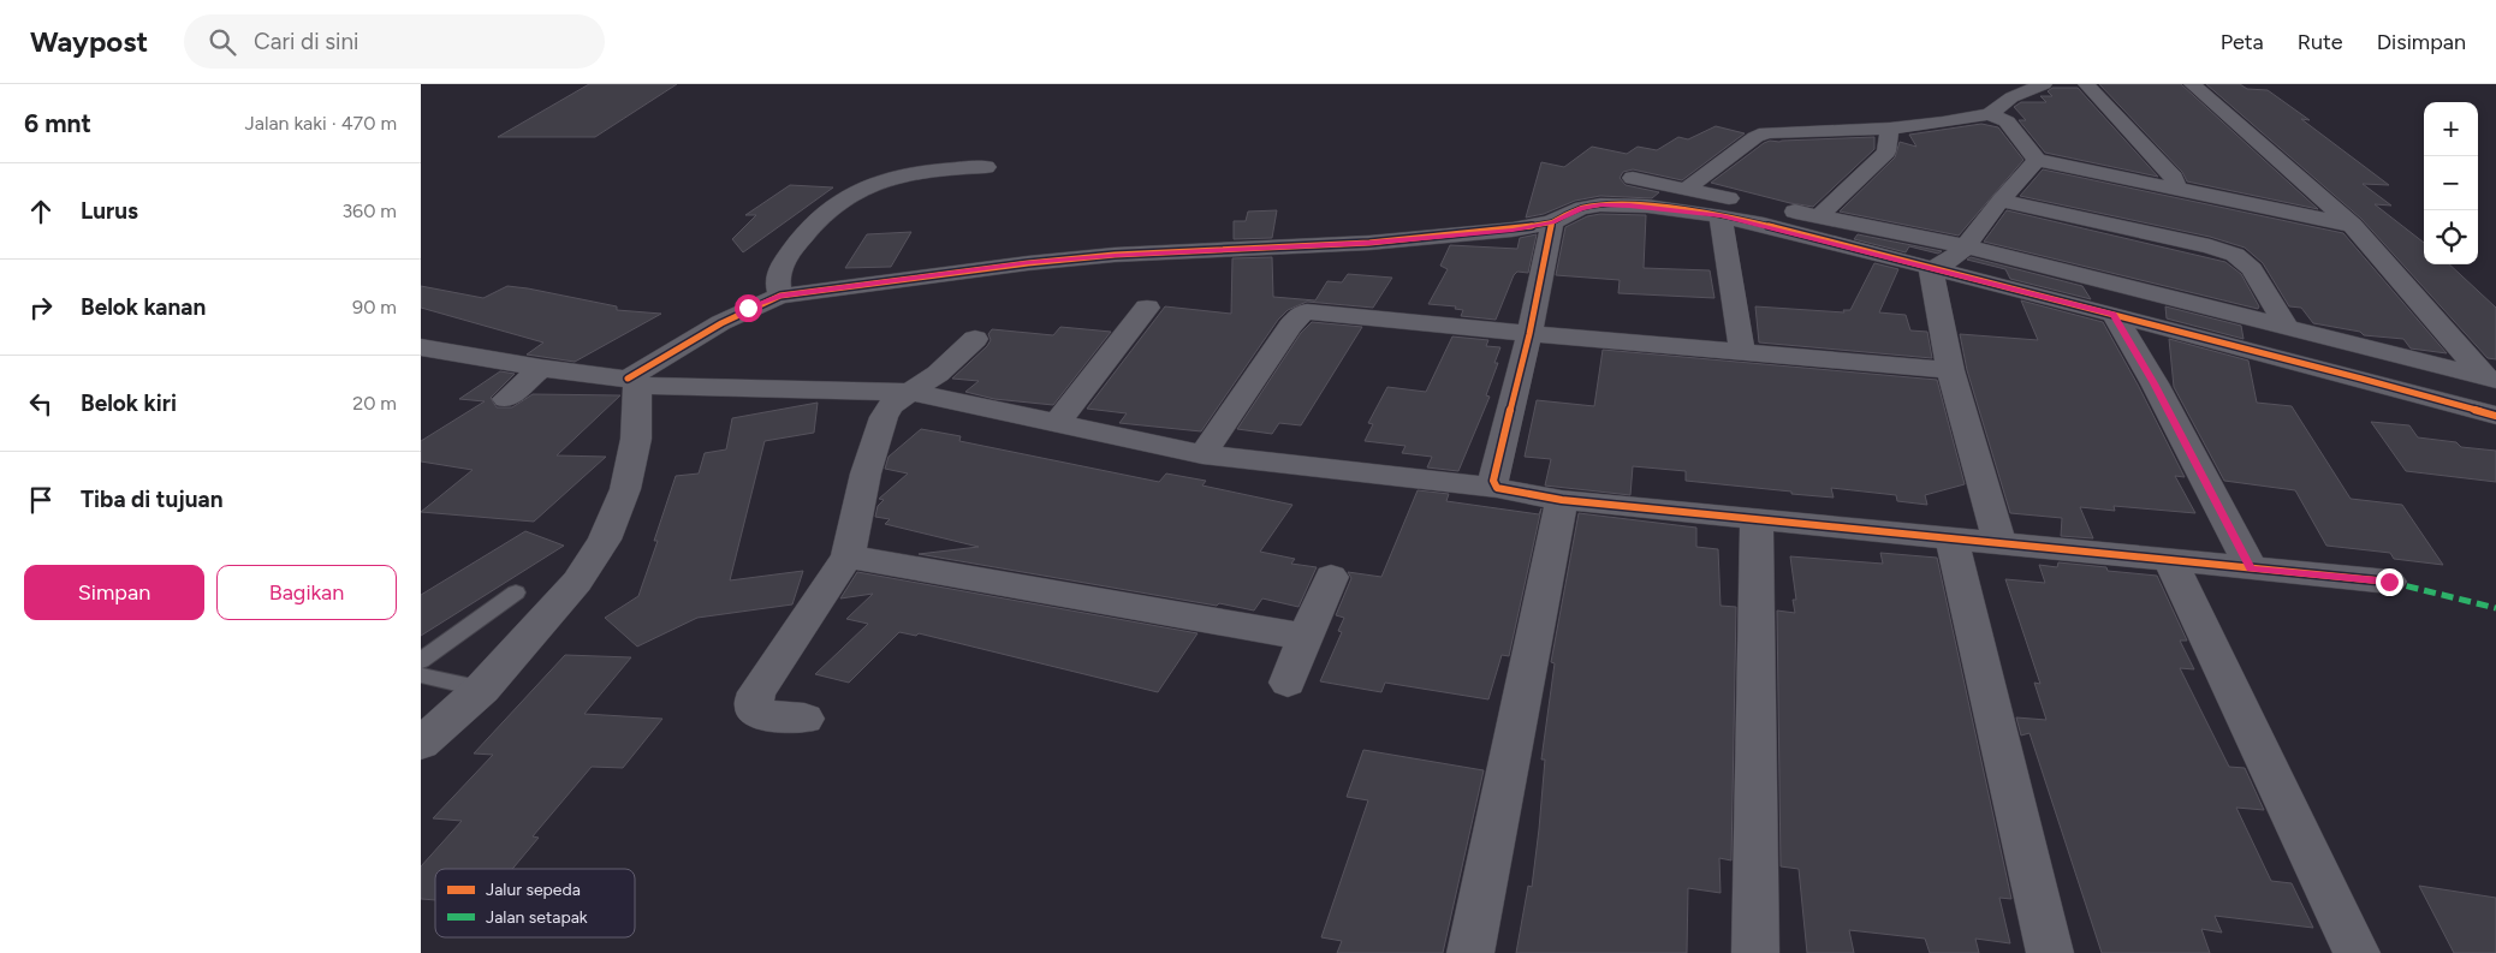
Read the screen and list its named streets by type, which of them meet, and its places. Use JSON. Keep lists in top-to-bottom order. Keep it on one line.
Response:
{"legend":["Jalur sepeda","Jalan setapak"],"page":{"header":"Waypost","search":"Cari di sini","nav":["Peta","Rute","Disimpan"],"heading":["6 mnt","Jalan kaki · 470 m"],"map_buttons":["+","−"],"list":[["Lurus","360 m"],["Belok kanan","90 m"],["Belok kiri","20 m"],"Tiba di tujuan"],"buttons":["Simpan","Bagikan"]}}
